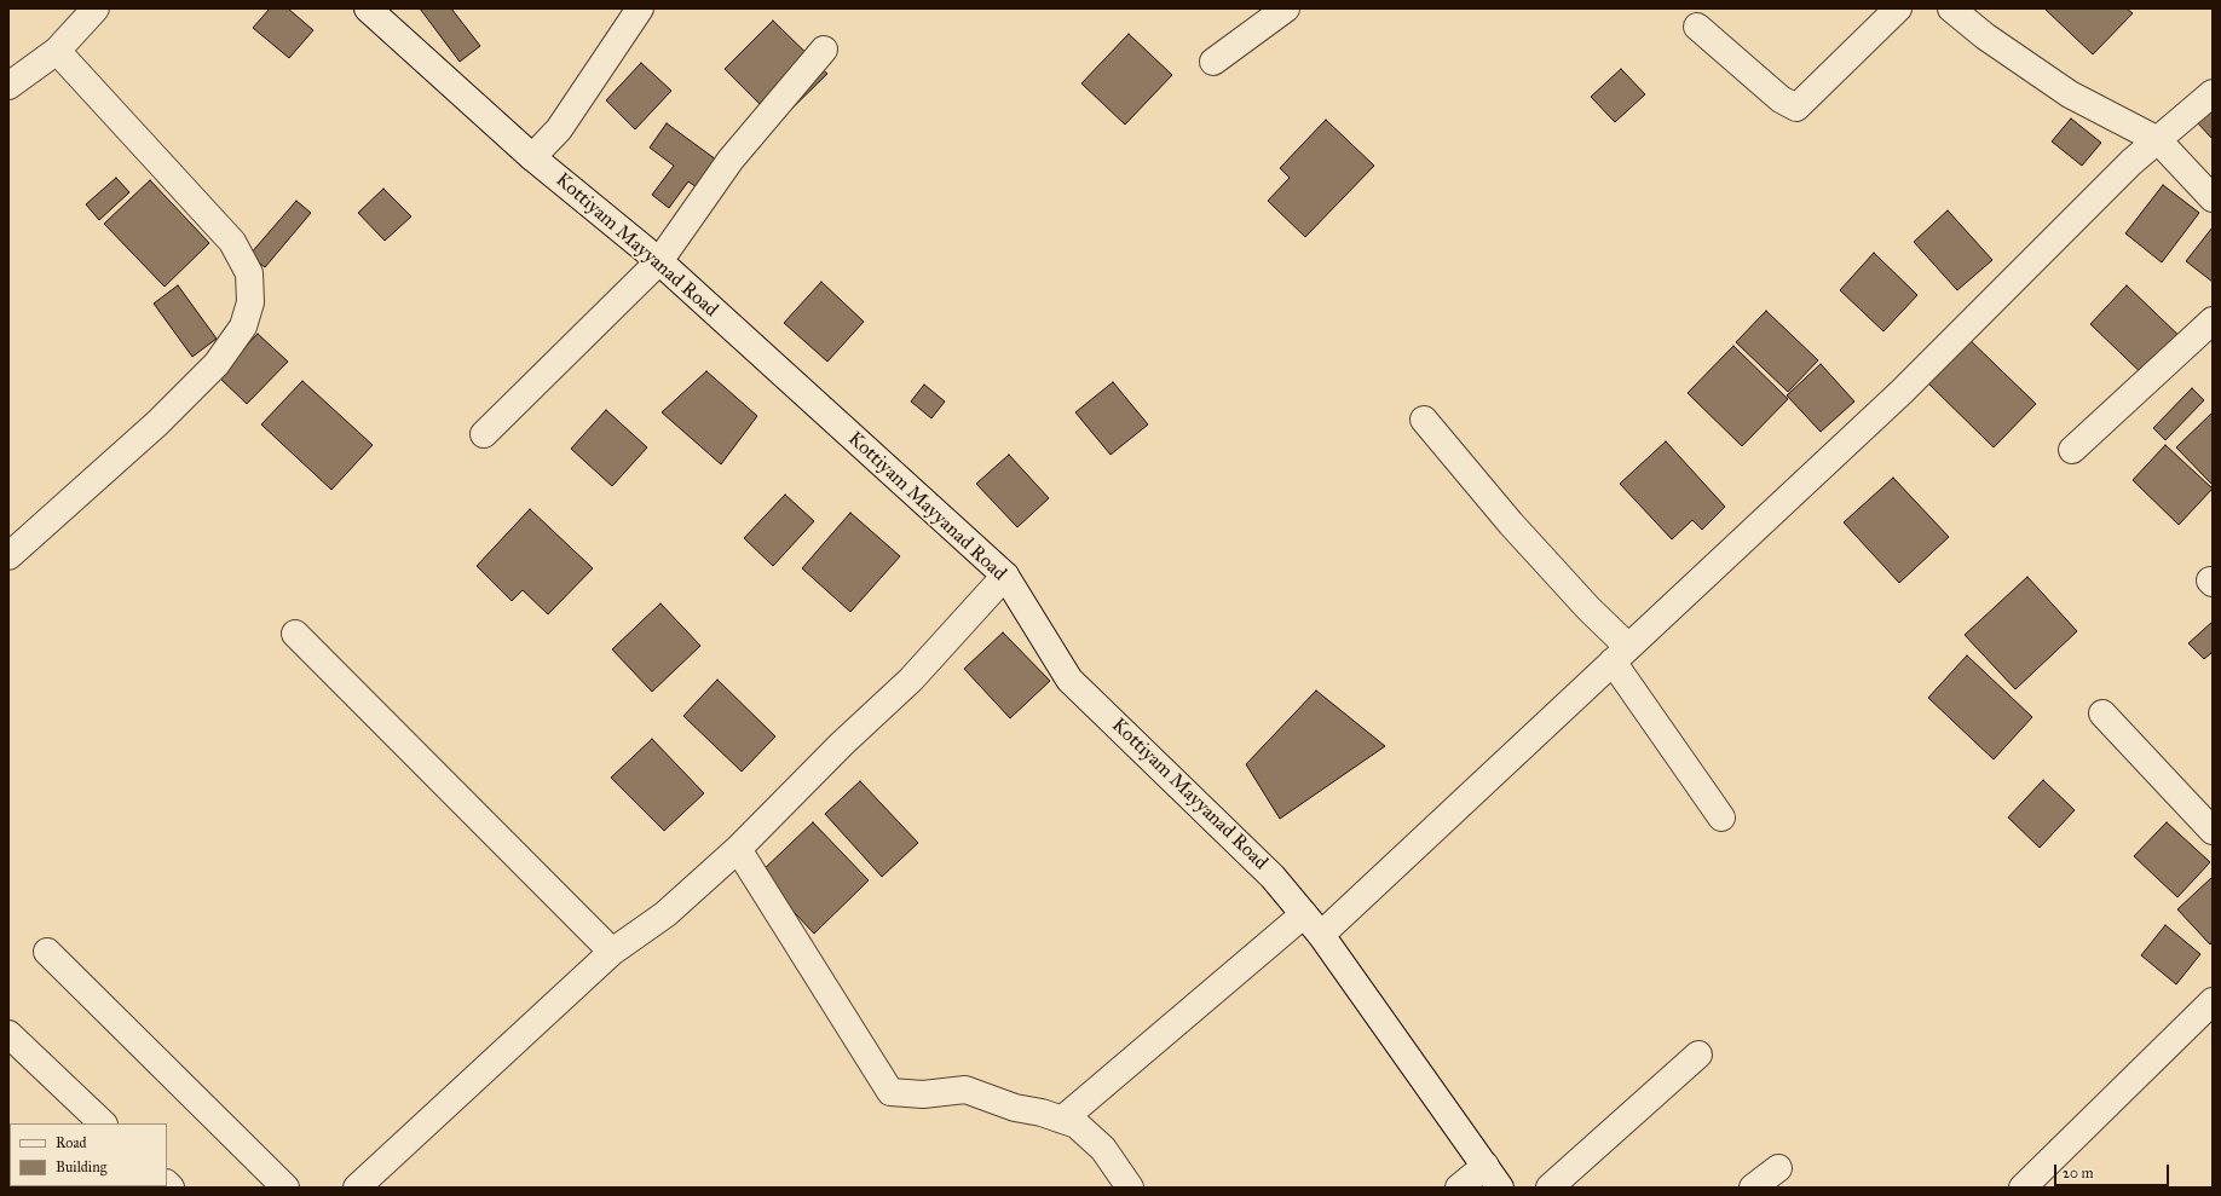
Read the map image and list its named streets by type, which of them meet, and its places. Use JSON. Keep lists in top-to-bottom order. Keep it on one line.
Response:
{"streets":{"street":["Kottiyam Mayyanad Road"]},"legend":["Road","Building"],"scale_bar":"20 m"}
